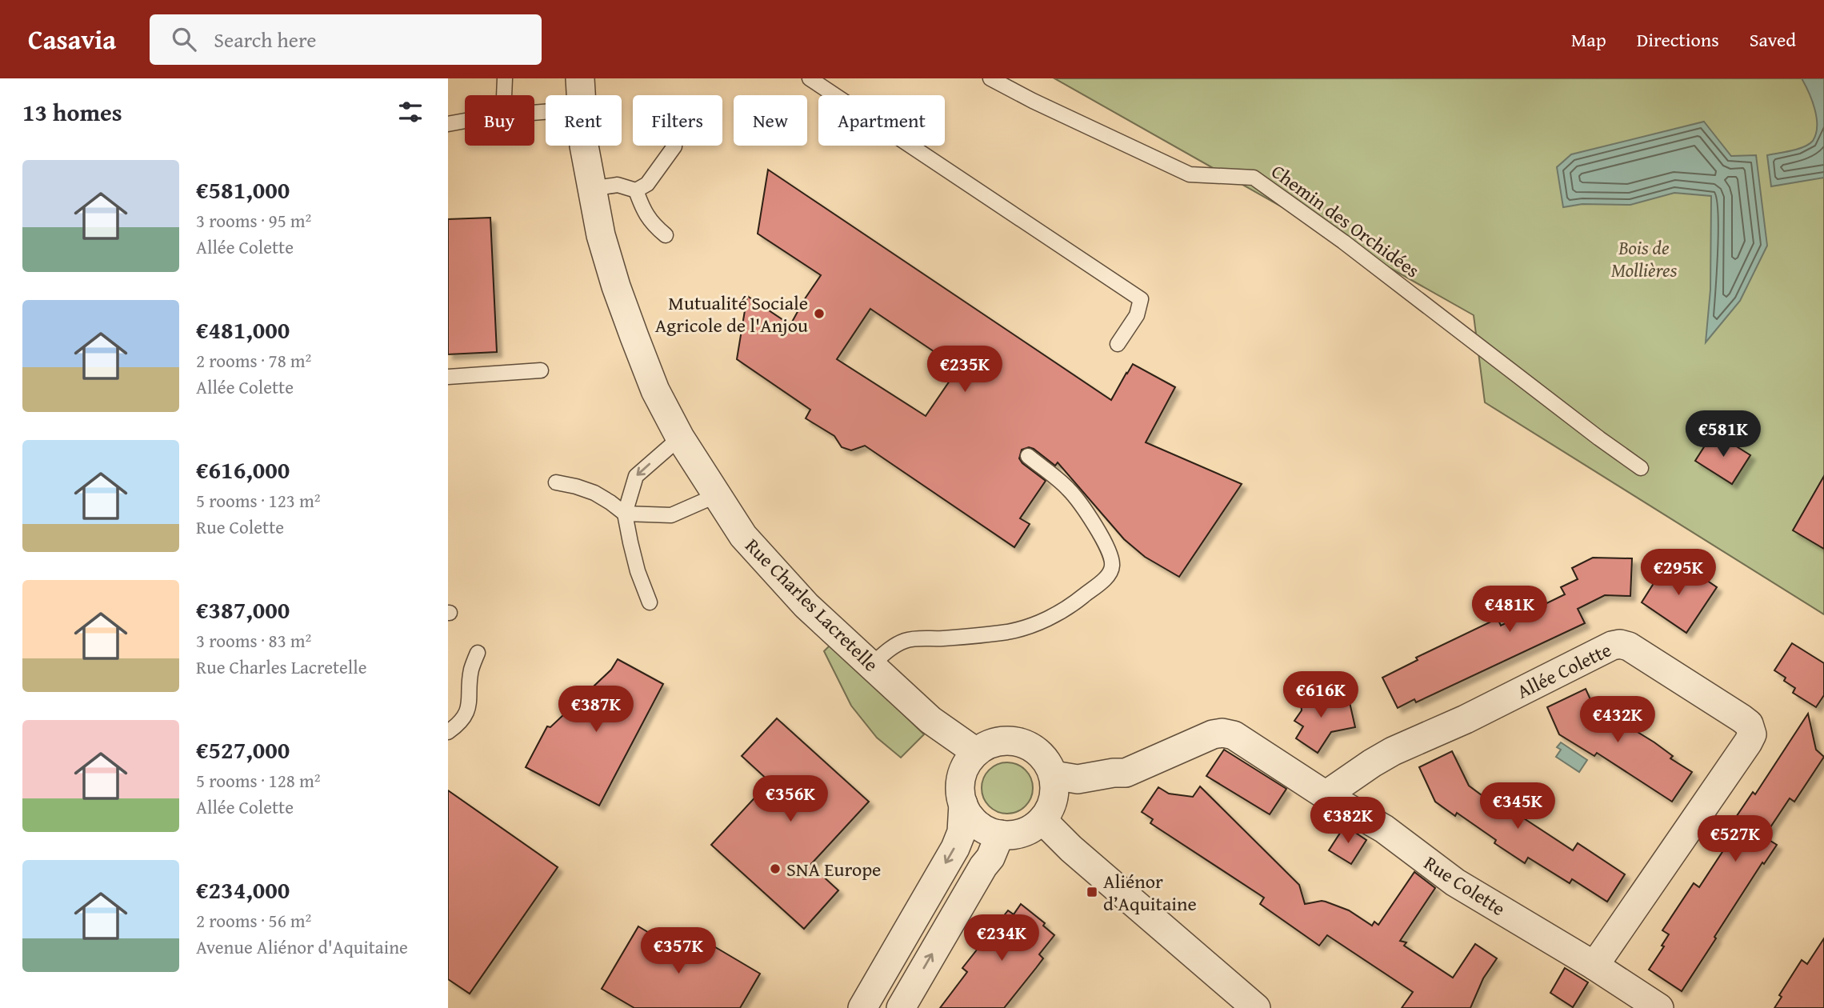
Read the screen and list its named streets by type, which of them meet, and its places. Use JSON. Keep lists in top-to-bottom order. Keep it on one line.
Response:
{"streets":{"street":["Rue Charles Lacretelle","Allée Colette","Rue Colette"],"lane":["Chemin des Orchidées"]},"crossings":[["Rue Charles Lacretelle","Rue Colette"],["Allée Colette","Rue Colette"]],"parks":["Bois de Mollières"],"places":{"other":["Mutualité Sociale Agricole de l'Anjou","SNA Europe"],"transit":["Aliénor d’Aquitaine"]},"page":{"header":"Casavia","search":"Search here","nav":["Map","Directions","Saved"],"heading":"13 homes","chip":["Buy","Rent","Filters","New","Apartment"],"list":[{"name":"€581,000","note":"3 rooms · 95 m² · Allée Colette"},{"name":"€481,000","note":"2 rooms · 78 m² · Allée Colette"},{"name":"€616,000","note":"5 rooms · 123 m² · Rue Colette"},{"name":"€387,000","note":"3 rooms · 83 m² · Rue Charles Lacretelle"},{"name":"€527,000","note":"5 rooms · 128 m² · Allée Colette"},{"name":"€234,000","note":"2 rooms · 56 m² · Avenue Aliénor d'Aquitaine"}],"price":["€235K","€581K","€295K","€481K","€616K","€387K","€432K","€356K","€345K","€382K","€527K","€234K","€357K"]}}
